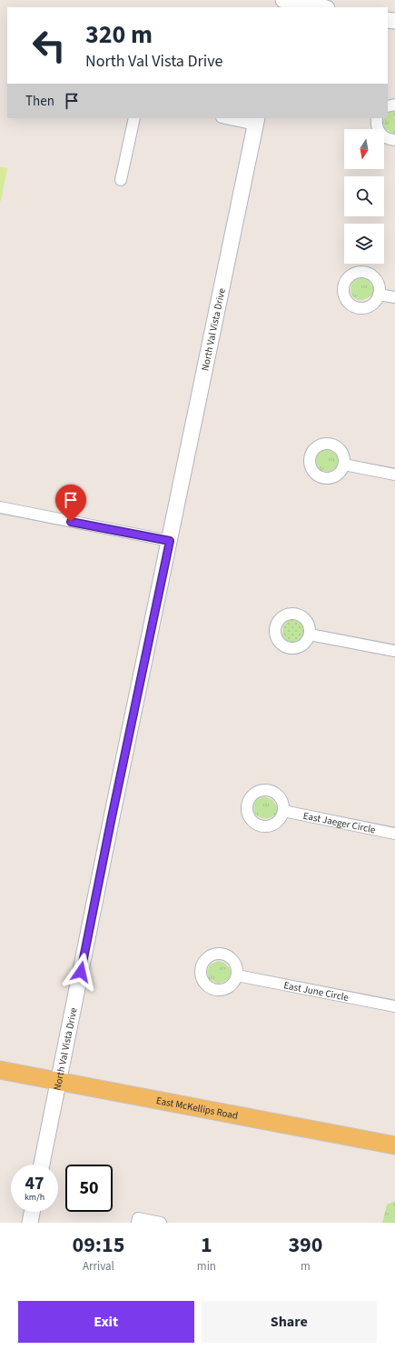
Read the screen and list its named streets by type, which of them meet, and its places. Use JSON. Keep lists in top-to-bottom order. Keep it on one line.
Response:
{"streets":{"main road":["North Val Vista Drive","East McKellips Road"],"street":["East Jaeger Circle","East June Circle"]},"crossings":[["North Val Vista Drive","East McKellips Road"]],"north":"bottom","page":{"turn":["320 m","North Val Vista Drive"],"then":"Then","speed":"47 km/h","limit":"50","eta":["09:15","Arrival","1","min","390","m"],"buttons":["Exit","Share"]}}
